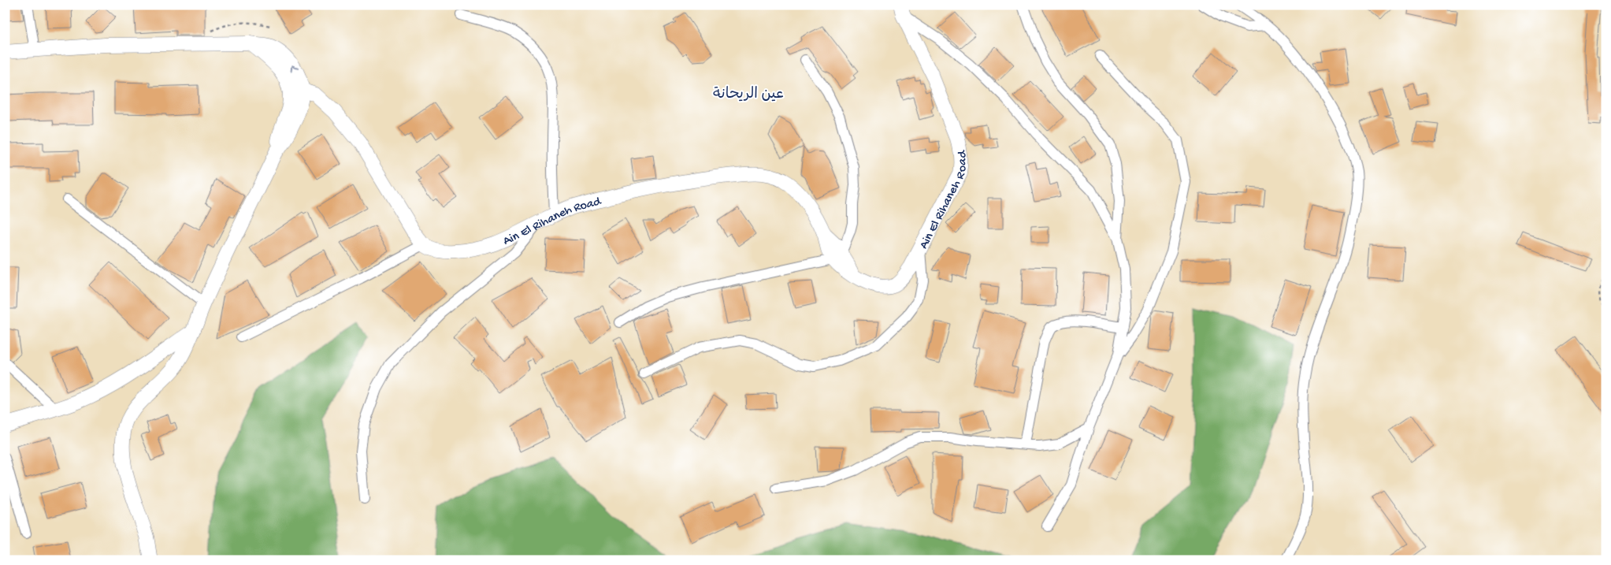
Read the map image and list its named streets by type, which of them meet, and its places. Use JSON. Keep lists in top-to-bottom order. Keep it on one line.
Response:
{"streets":{"street":["Ain El Rihaneh Road"]},"districts":["عين الريحانة"]}
